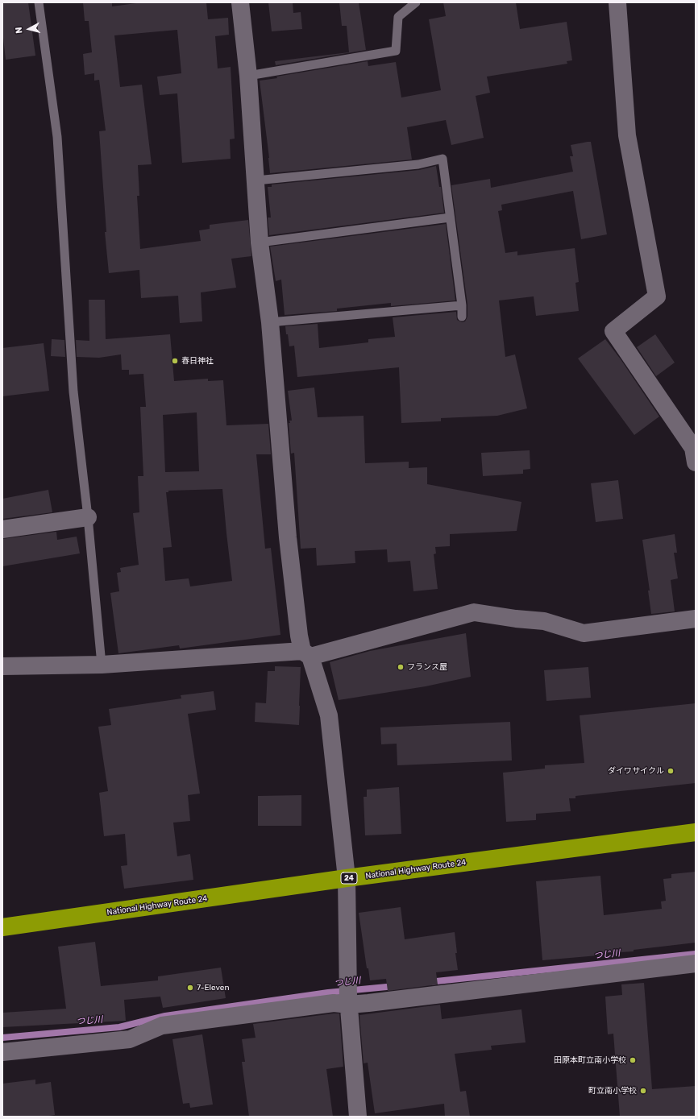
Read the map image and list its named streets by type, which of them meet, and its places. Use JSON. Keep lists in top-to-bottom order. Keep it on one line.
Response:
{"streets":{"highway":["National Highway Route 24","24"]},"water":["つじ川"],"places":["春日神社","フランス屋","ダイワサイクル","7-Eleven","田原本町立南小学校","町立南小学校"],"north":"left"}
